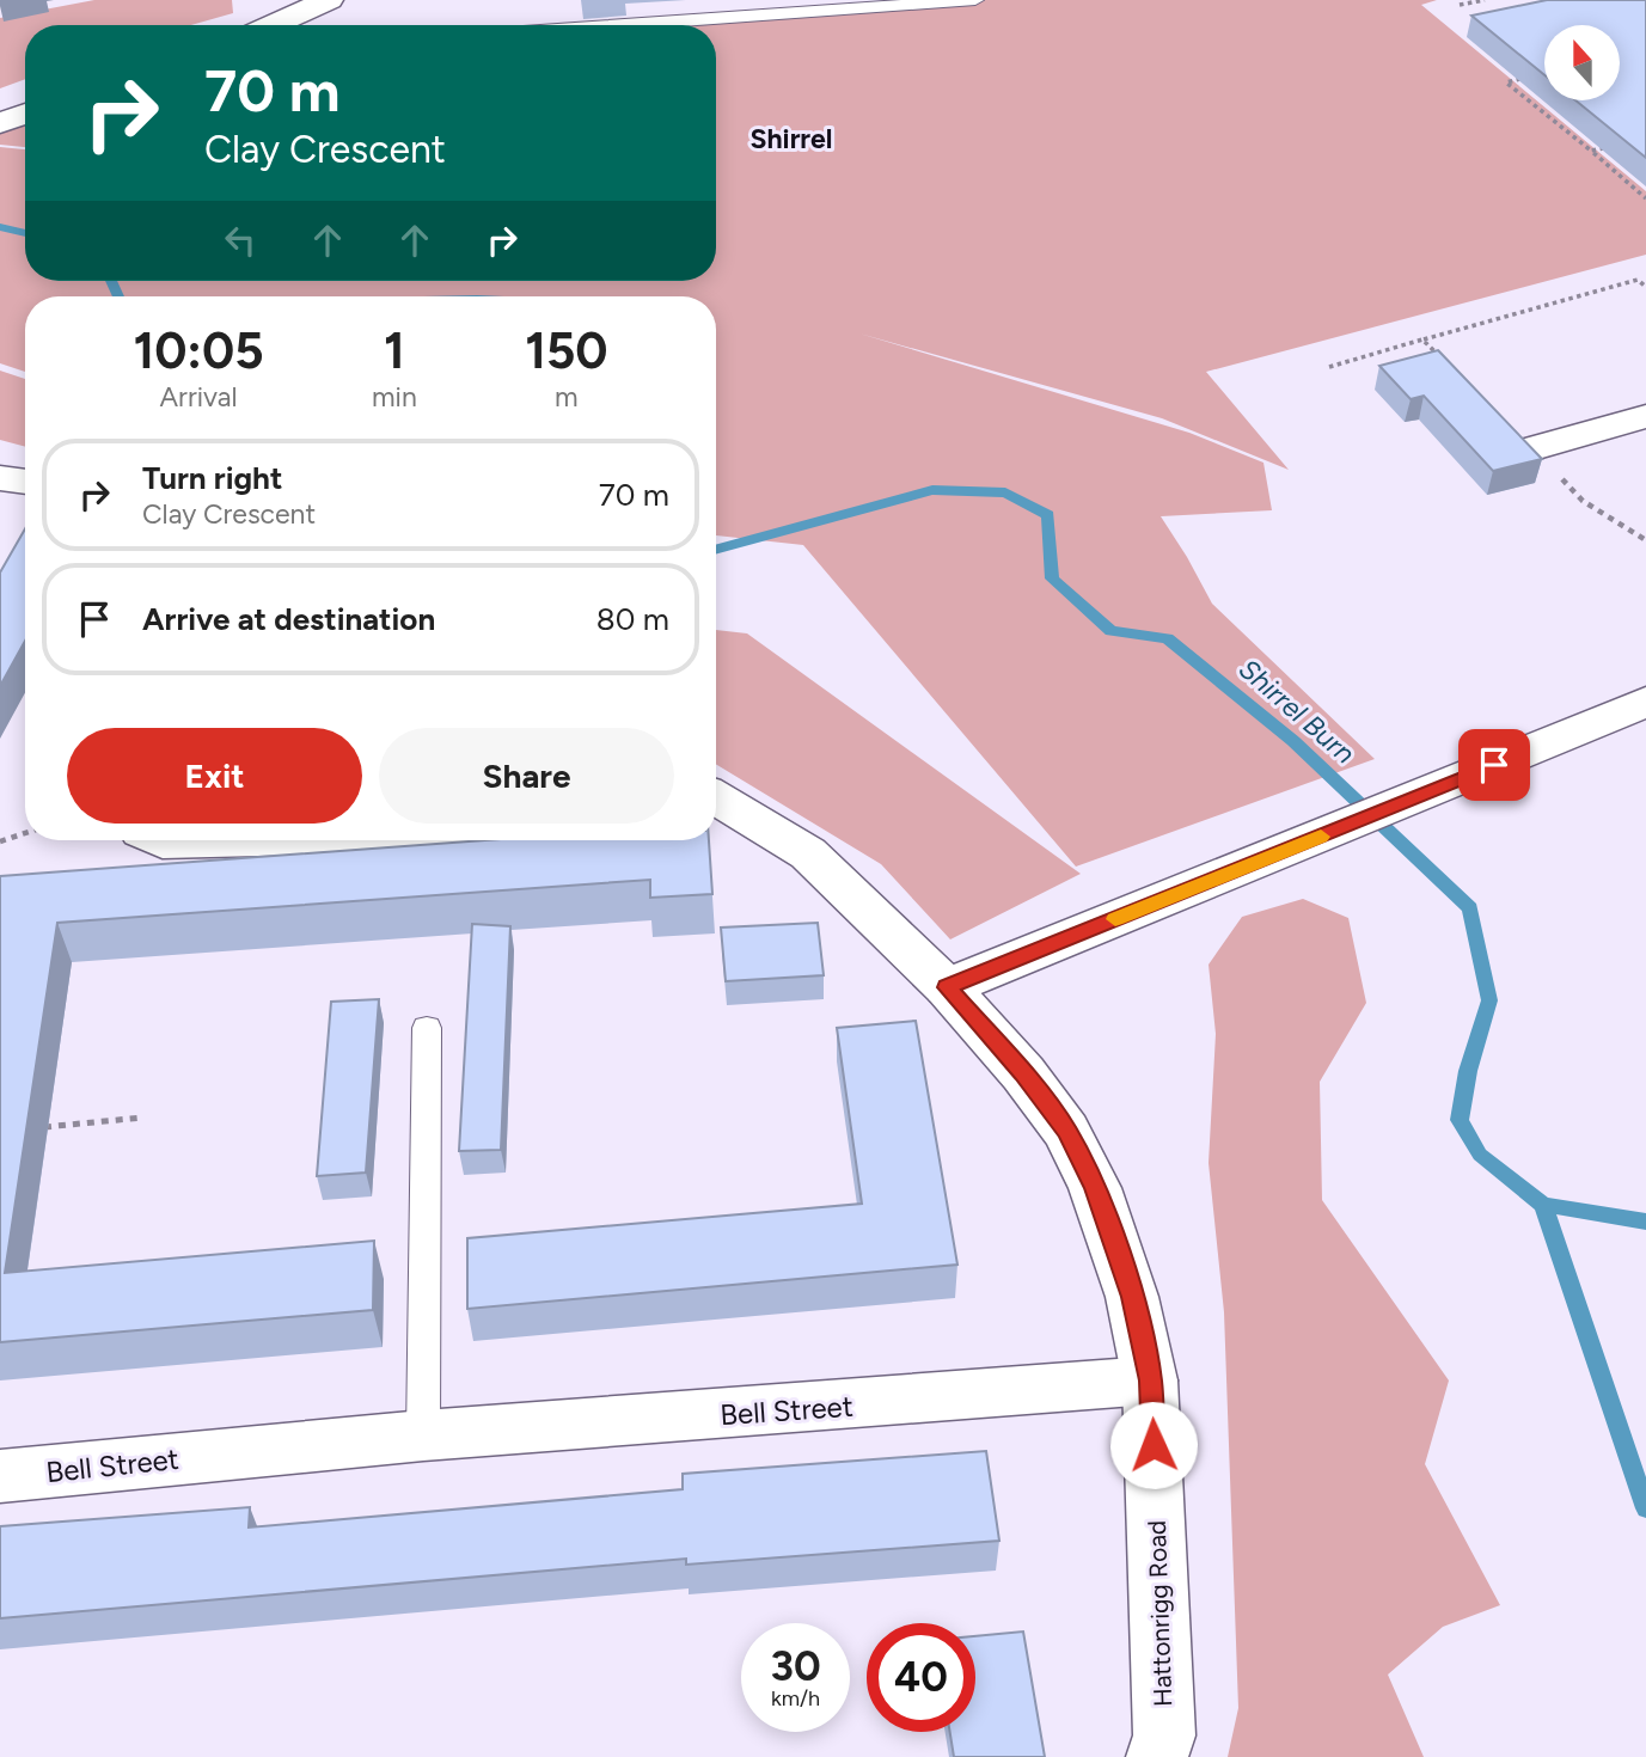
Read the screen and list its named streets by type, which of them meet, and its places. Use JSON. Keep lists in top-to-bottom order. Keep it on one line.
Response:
{"streets":{"street":["Bell Street","Hattonrigg Road"]},"crossings":[["Bell Street","Hattonrigg Road"]],"districts":["Shirrel"],"water":["Shirrel Burn"],"north":"top","page":{"turn":["70 m","Clay Crescent"],"eta":["10:05","Arrival","1","min","150","m"],"list":[{"name":"Turn right","note":"Clay Crescent","value":"70 m"},{"name":"Arrive at destination","value":"80 m"}],"buttons":["Exit","Share"],"speed":"30 km/h","limit":"40"}}
